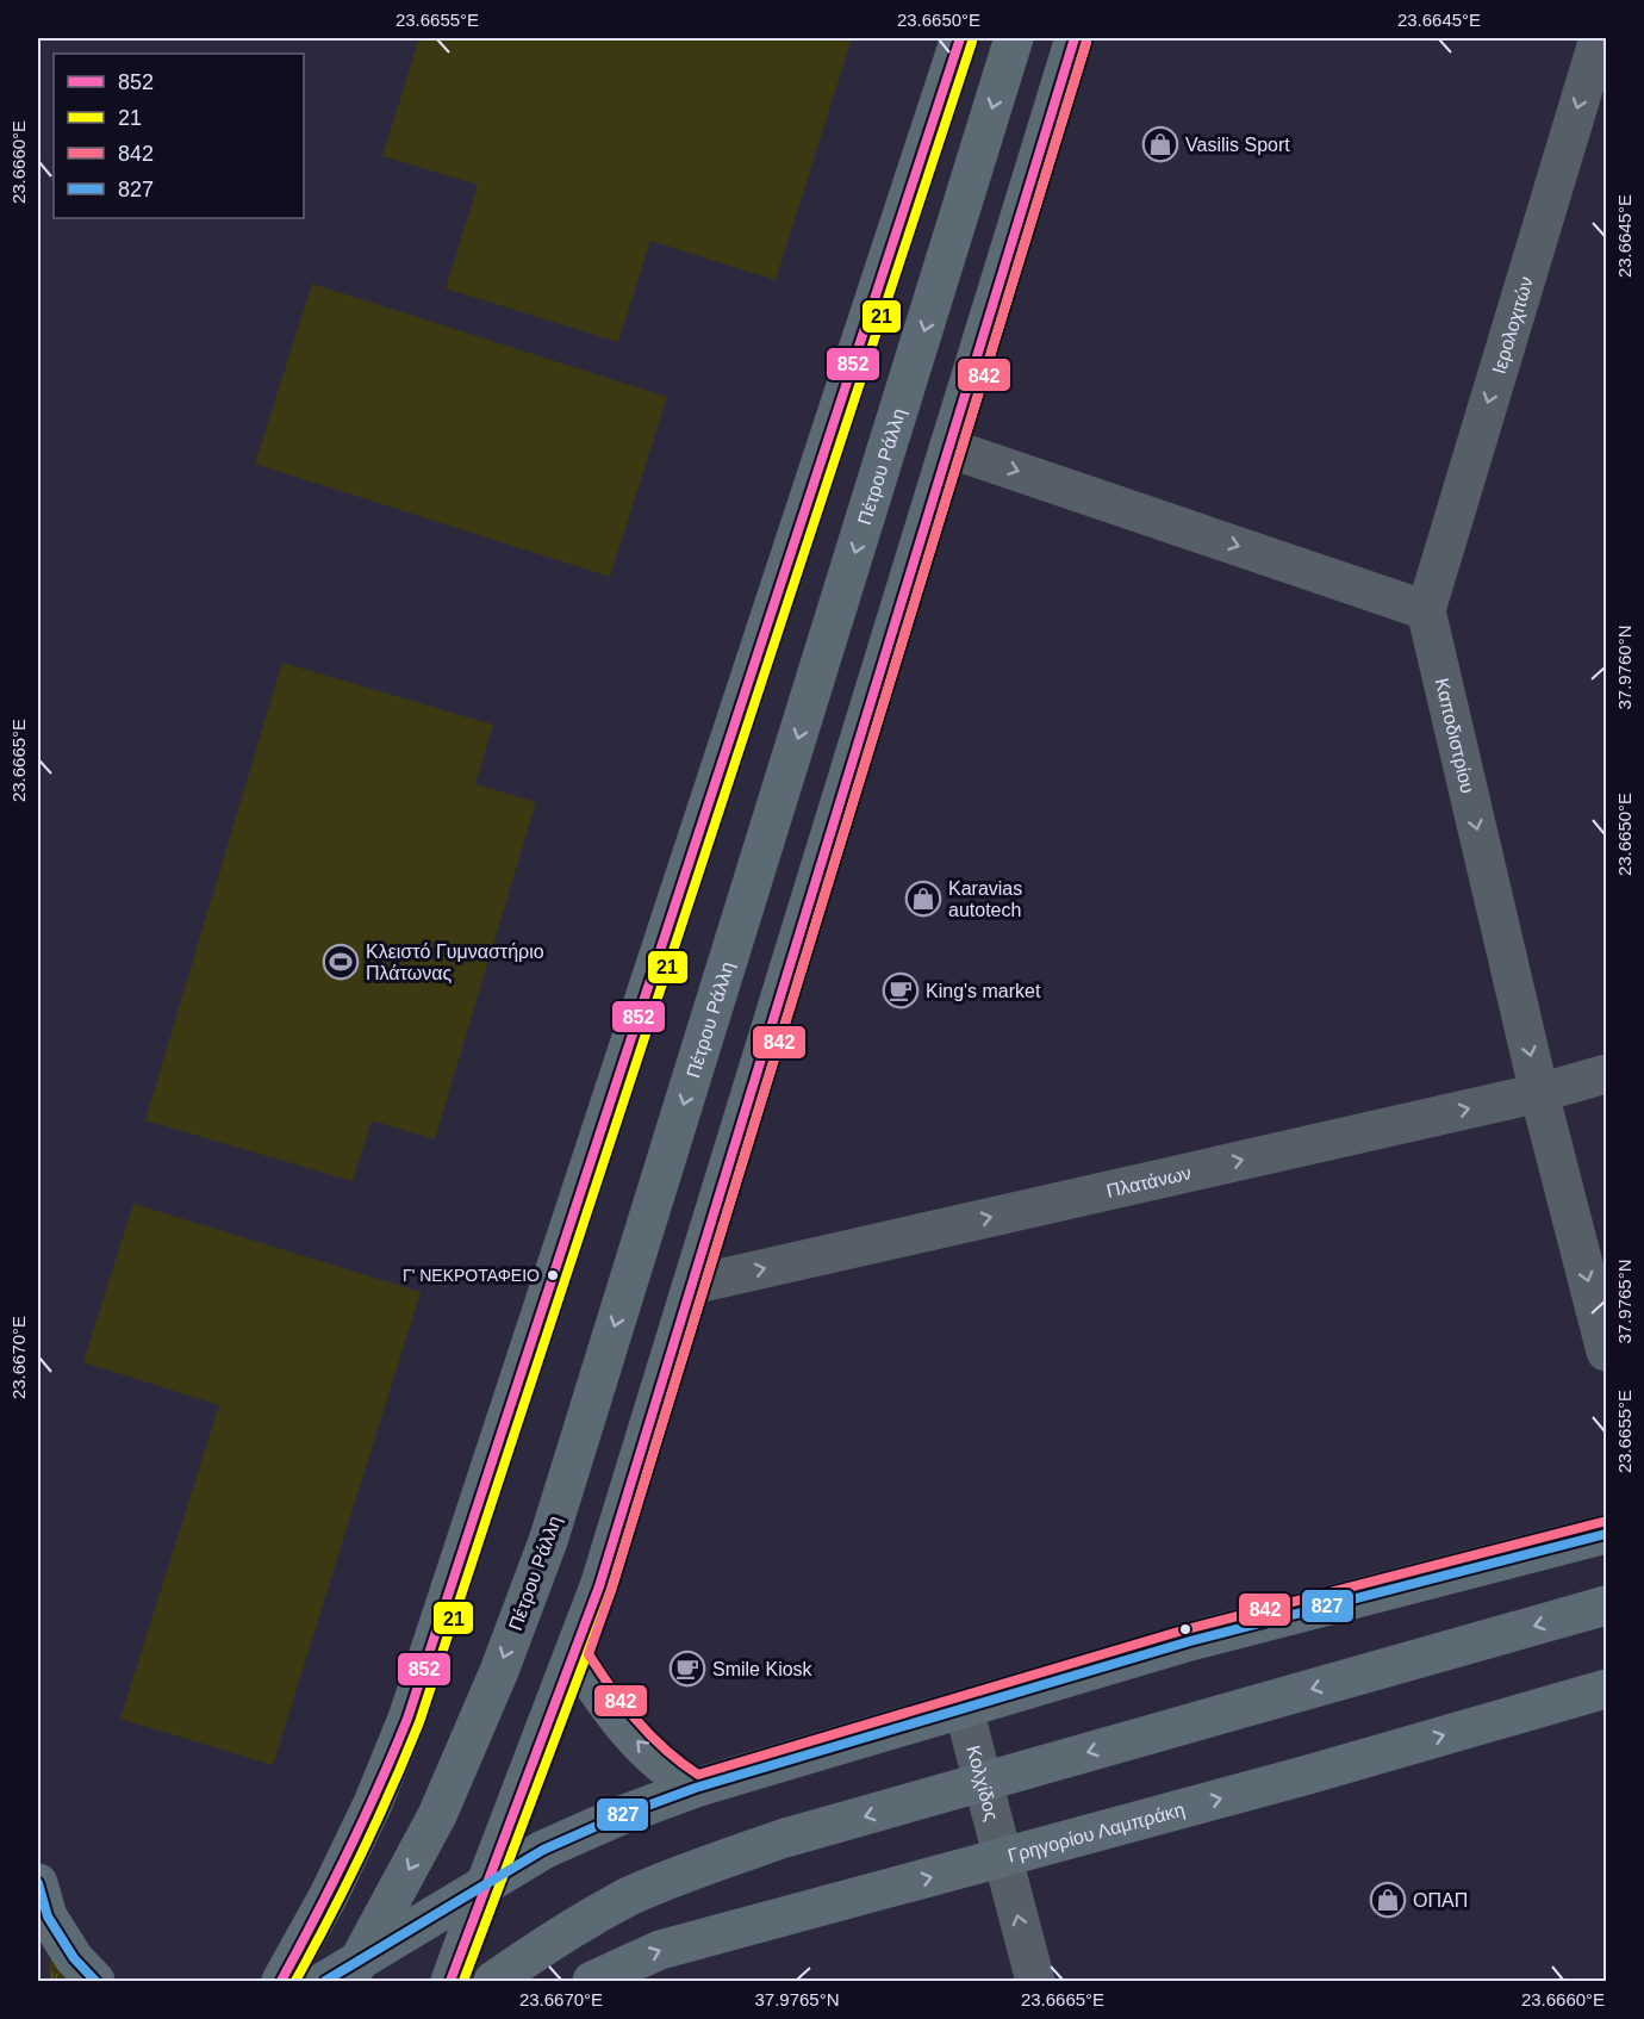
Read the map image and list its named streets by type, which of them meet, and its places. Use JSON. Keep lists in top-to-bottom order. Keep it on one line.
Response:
{"streets":{"main road":["Πέτρου Ράλλη","Γρηγορίου Λαμπράκη"],"street":["Ιερολοχιτών","Καποδιστρίου","Πλατάνων","Κολχίδος"]},"crossings":[["Ιερολοχιτών","Καποδιστρίου"],["Καποδιστρίου","Πλατάνων"],["Κολχίδος","Γρηγορίου Λαμπράκη"]],"one_way":["Ιερολοχιτών","Καποδιστρίου","Πλατάνων","Κολχίδος"],"places":{"shop":["Vasilis Sport","Karavias autotech","ΟΠΑΠ"],"sports":["Κλειστό Γυμναστήριο Πλάτωνας"],"cafe":["King's market","Smile Kiosk"],"other":["Γ' ΝΕΚΡΟΤΑΦΕΙΟ"]},"lines":["transit line 852","transit line 21","transit line 842","transit line 827"],"legend":["852","21","842","827"],"coordinates":["23.6655°E","23.6650°E","23.6645°E","23.6660°E","37.9760°N","23.6665°E","37.9765°N","23.6670°E"]}
